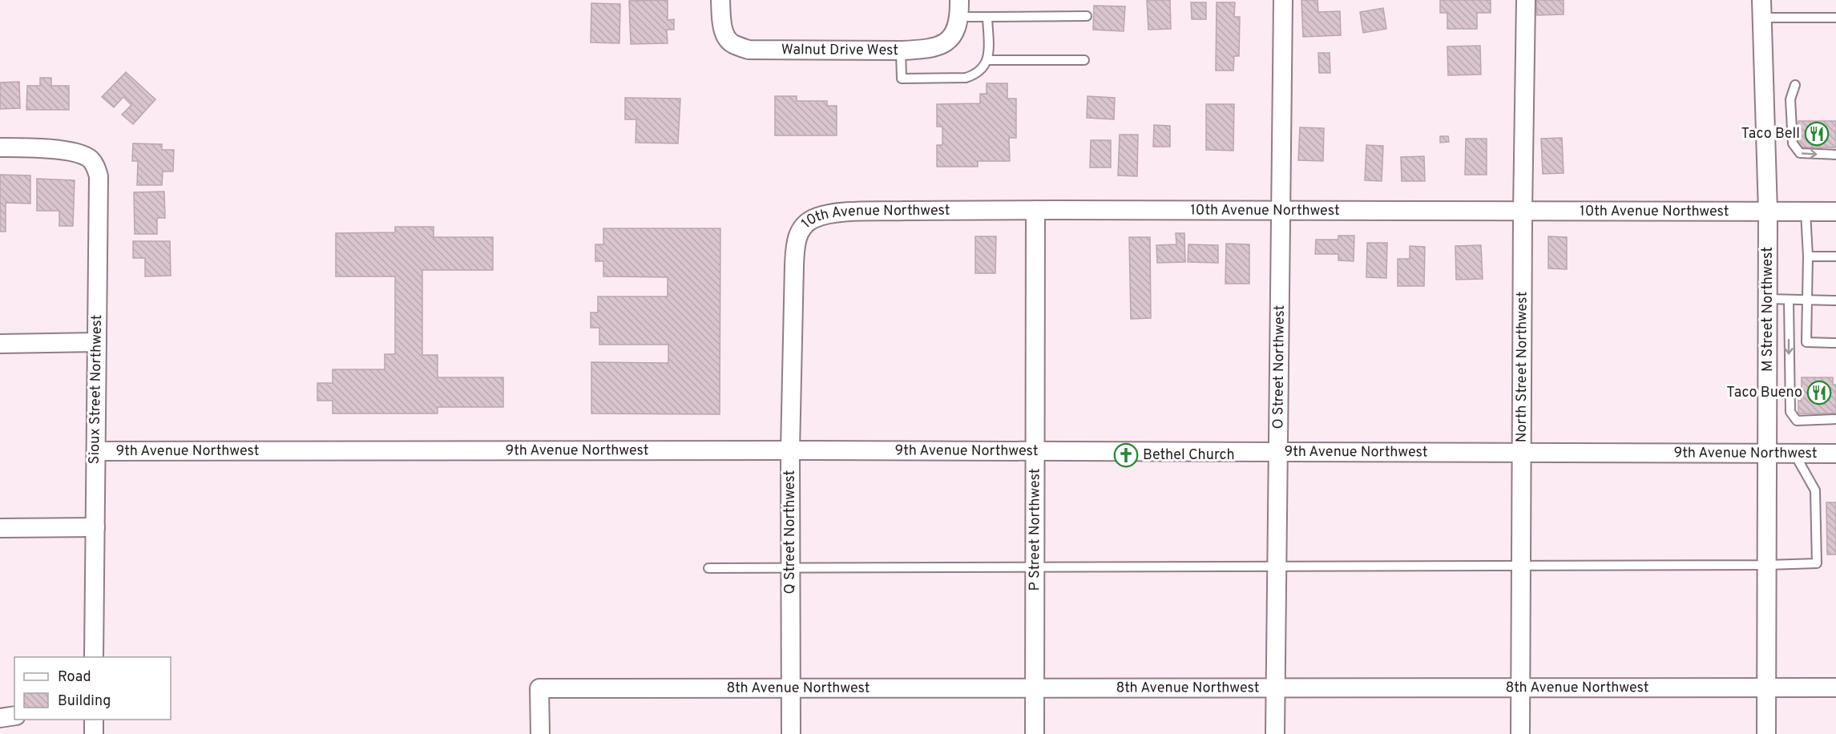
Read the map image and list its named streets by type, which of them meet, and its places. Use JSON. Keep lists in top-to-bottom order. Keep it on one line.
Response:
{"streets":{"street":["Walnut Drive West","10th Avenue Northwest","M Street Northwest","O Street Northwest","North Street Northwest","Sioux Street Northwest","9th Avenue Northwest","P Street Northwest","Q Street Northwest","8th Avenue Northwest"]},"crossings":[["10th Avenue Northwest","M Street Northwest"],["10th Avenue Northwest","O Street Northwest"],["10th Avenue Northwest","North Street Northwest"],["10th Avenue Northwest","P Street Northwest"],["10th Avenue Northwest","Q Street Northwest"],["M Street Northwest","9th Avenue Northwest"],["M Street Northwest","8th Avenue Northwest"],["O Street Northwest","9th Avenue Northwest"],["O Street Northwest","8th Avenue Northwest"],["North Street Northwest","9th Avenue Northwest"],["North Street Northwest","8th Avenue Northwest"],["Sioux Street Northwest","9th Avenue Northwest"],["9th Avenue Northwest","P Street Northwest"],["9th Avenue Northwest","Q Street Northwest"],["P Street Northwest","8th Avenue Northwest"],["Q Street Northwest","8th Avenue Northwest"]],"places":{"restaurant":["Taco Bell","Taco Bueno"],"church":["Bethel Church"]},"legend":["Road","Building"]}
